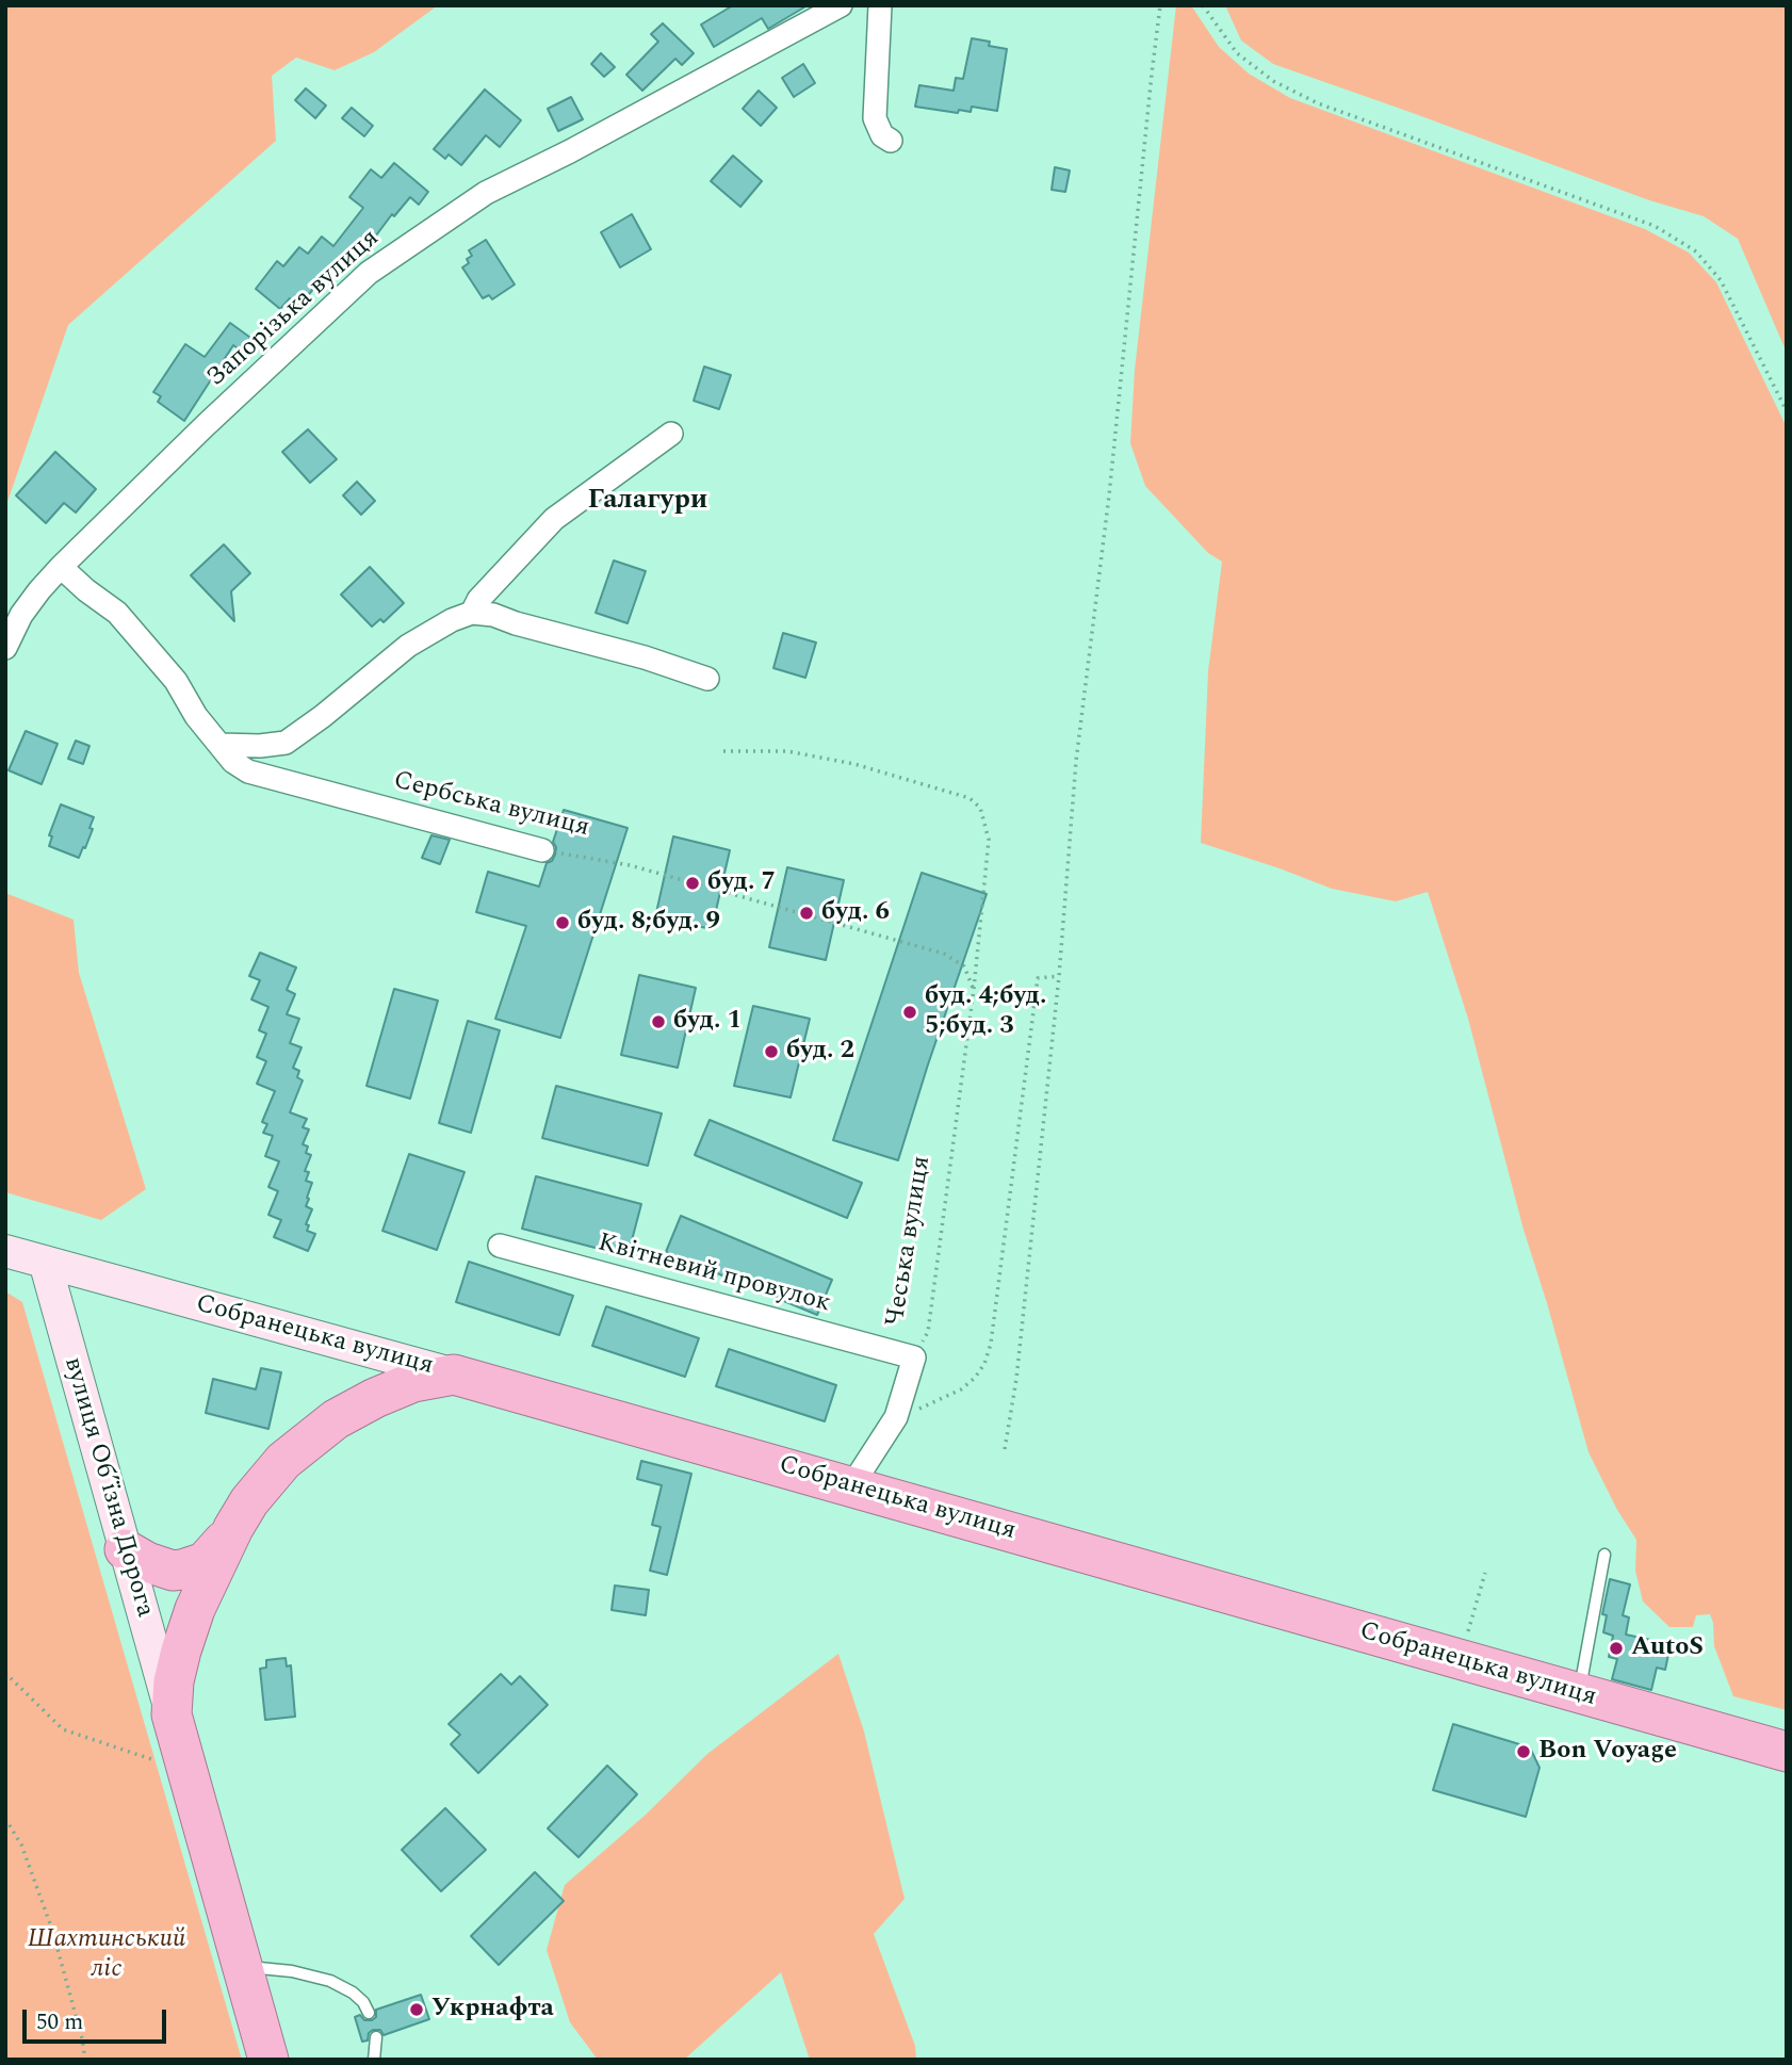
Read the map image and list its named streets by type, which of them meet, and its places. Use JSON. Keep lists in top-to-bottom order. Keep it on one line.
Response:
{"streets":{"highway":["Собранецька вулиця","вулиця Обʼїзна Дорога"],"street":["Запорізька вулиця","Сербська вулиця","Чеська вулиця","Квітневий провулок"]},"crossings":[["Запорізька вулиця","Сербська вулиця"],["Сербська вулиця","Чеська вулиця"],["Чеська вулиця","Квітневий провулок"],["Чеська вулиця","Собранецька вулиця"],["Собранецька вулиця","вулиця Обʼїзна Дорога"]],"districts":["Галагури"],"parks":["Шахтинський ліс"],"places":["буд. 7","буд. 6","буд. 8;буд. 9","буд. 4;буд. 5;буд. 3","буд. 1","буд. 2","AutoS","Bon Voyage","Укрнафта"],"scale_bar":"50 m"}
